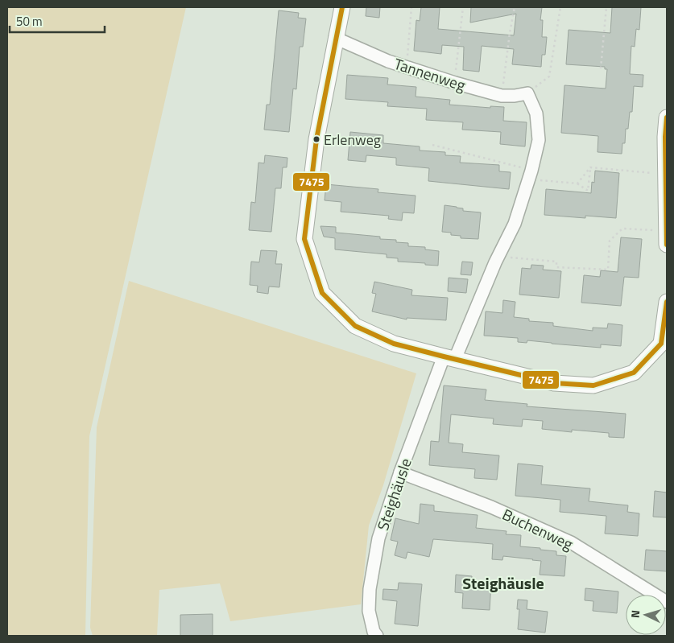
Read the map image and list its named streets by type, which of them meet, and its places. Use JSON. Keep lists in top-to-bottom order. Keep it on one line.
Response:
{"streets":{"street":["Tannenweg","Steighäusle","Buchenweg"]},"crossings":[["Tannenweg","Steighäusle"],["Steighäusle","Buchenweg"]],"districts":["Steighäusle"],"places":["Erlenweg"],"lines":["transit line 7475"],"scale_bar":"50 m","north":"left"}
